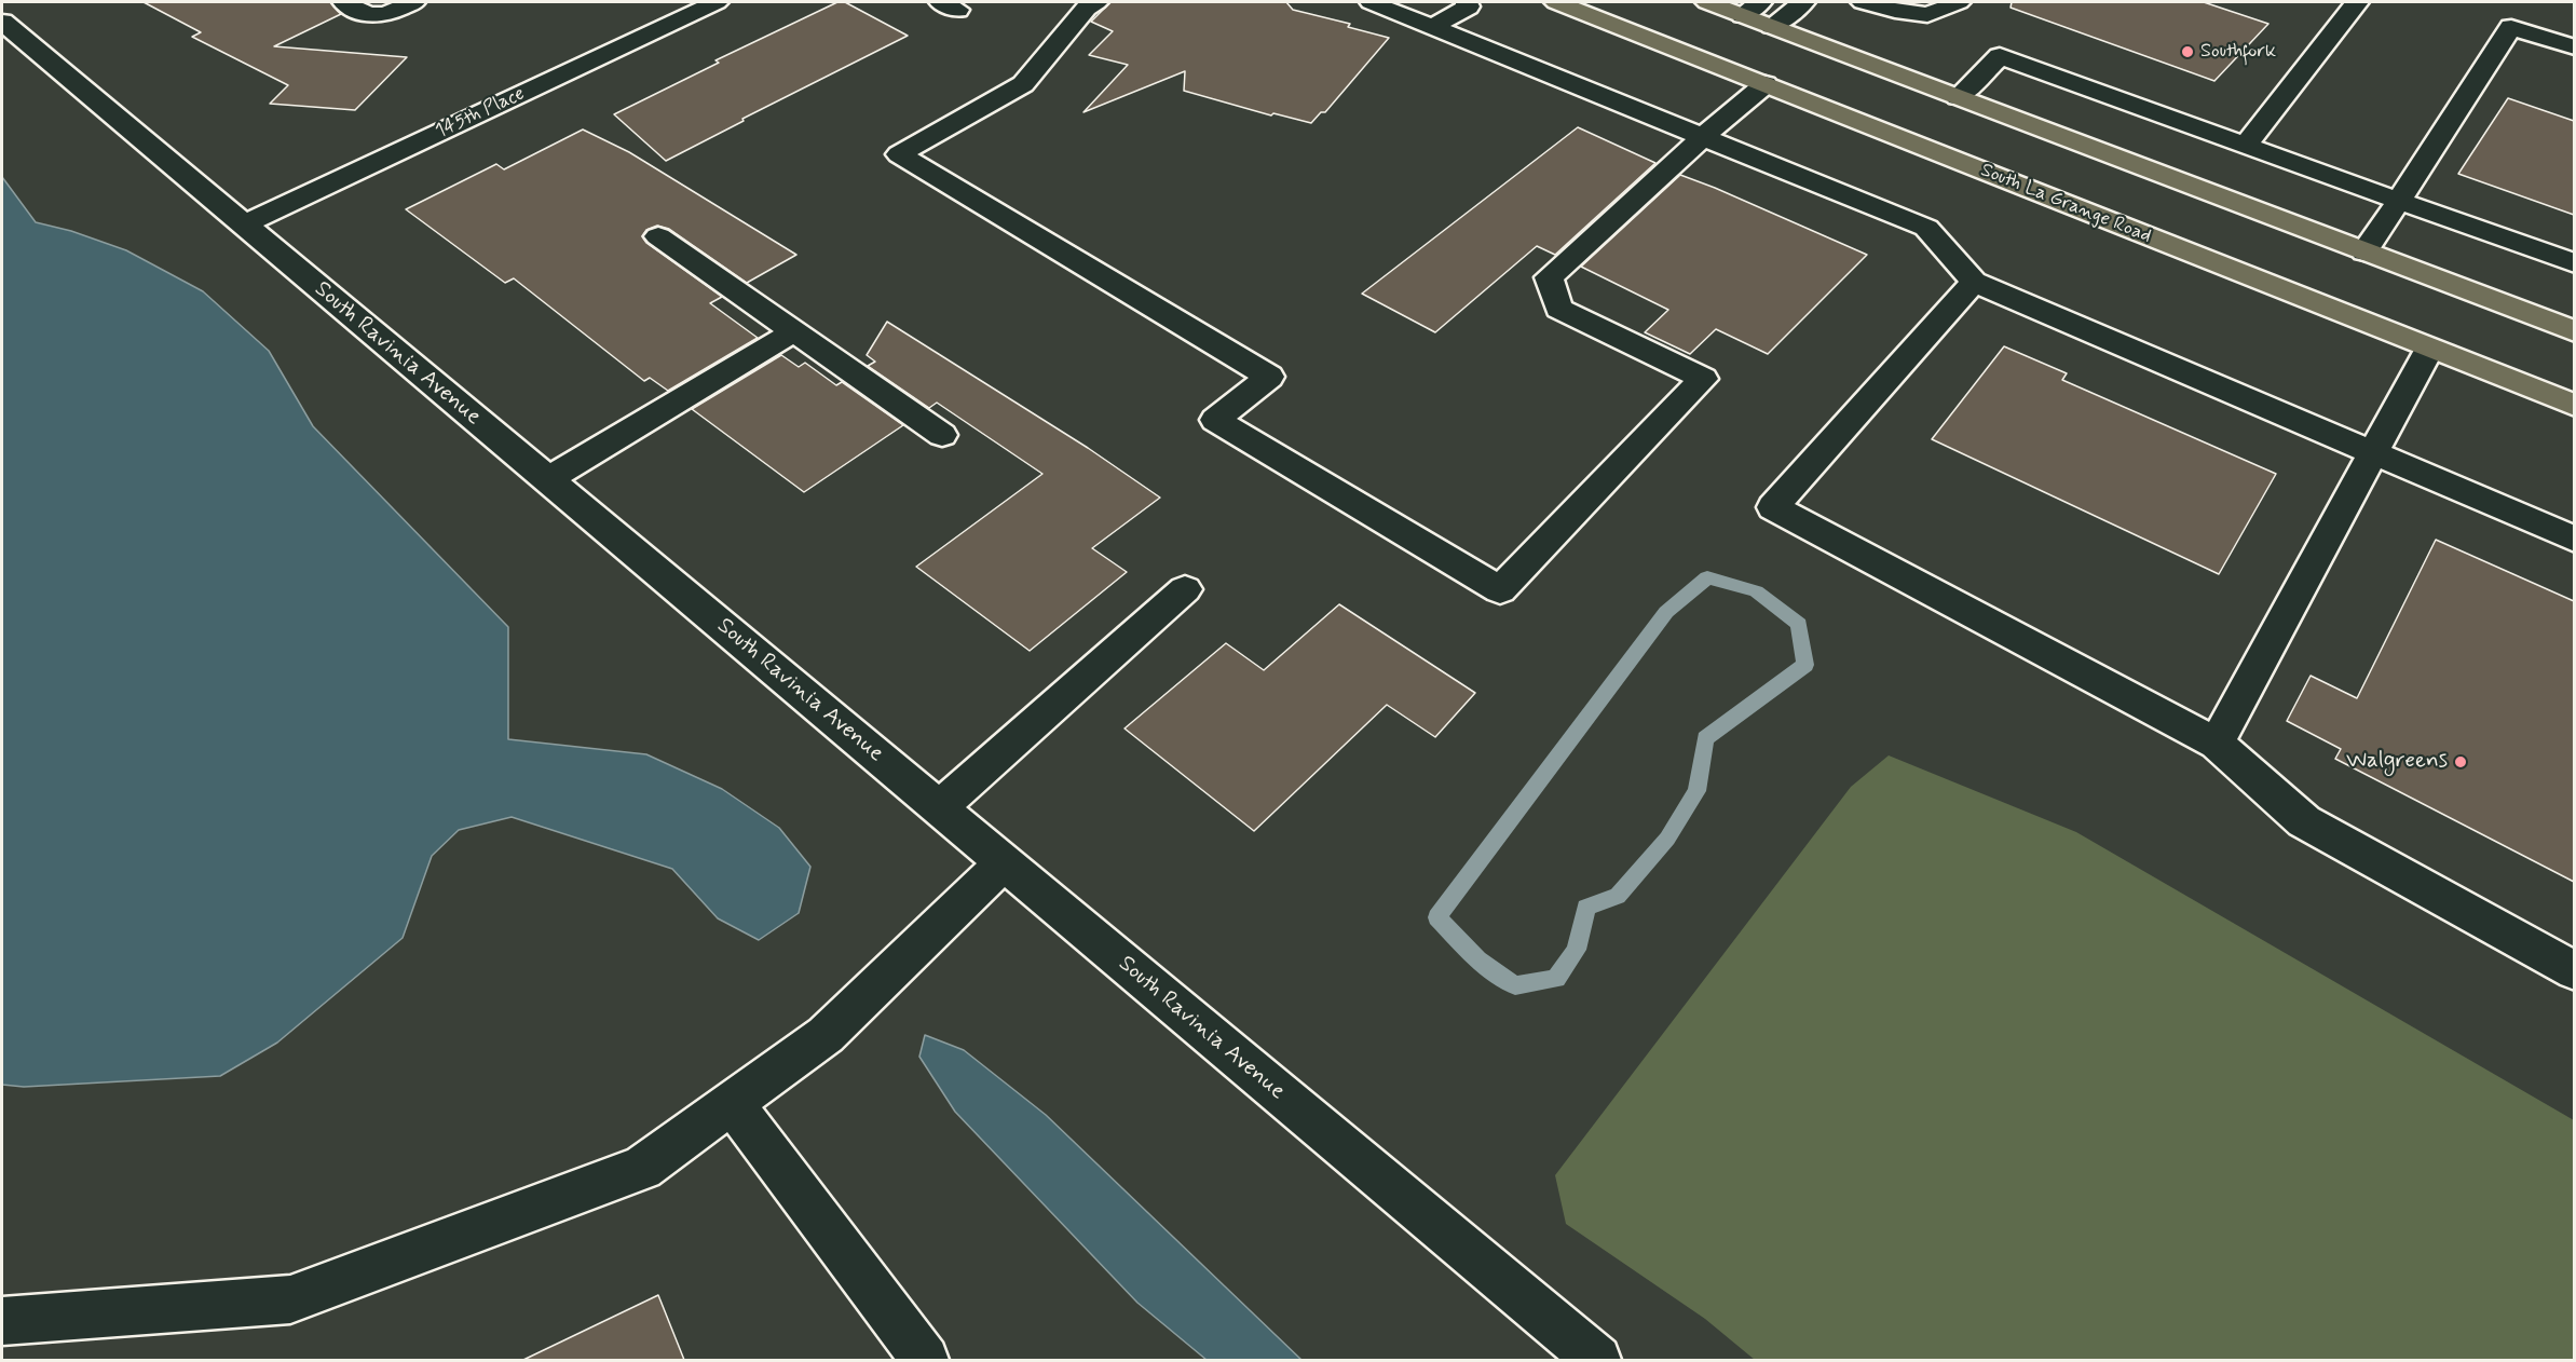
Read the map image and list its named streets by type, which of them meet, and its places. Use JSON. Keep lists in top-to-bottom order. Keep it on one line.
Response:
{"streets":{"highway":["South La Grange Road"],"street":["145th Place","South Ravinia Avenue"]},"crossings":[["145th Place","South Ravinia Avenue"]],"places":["Southfork","Walgreens"]}
